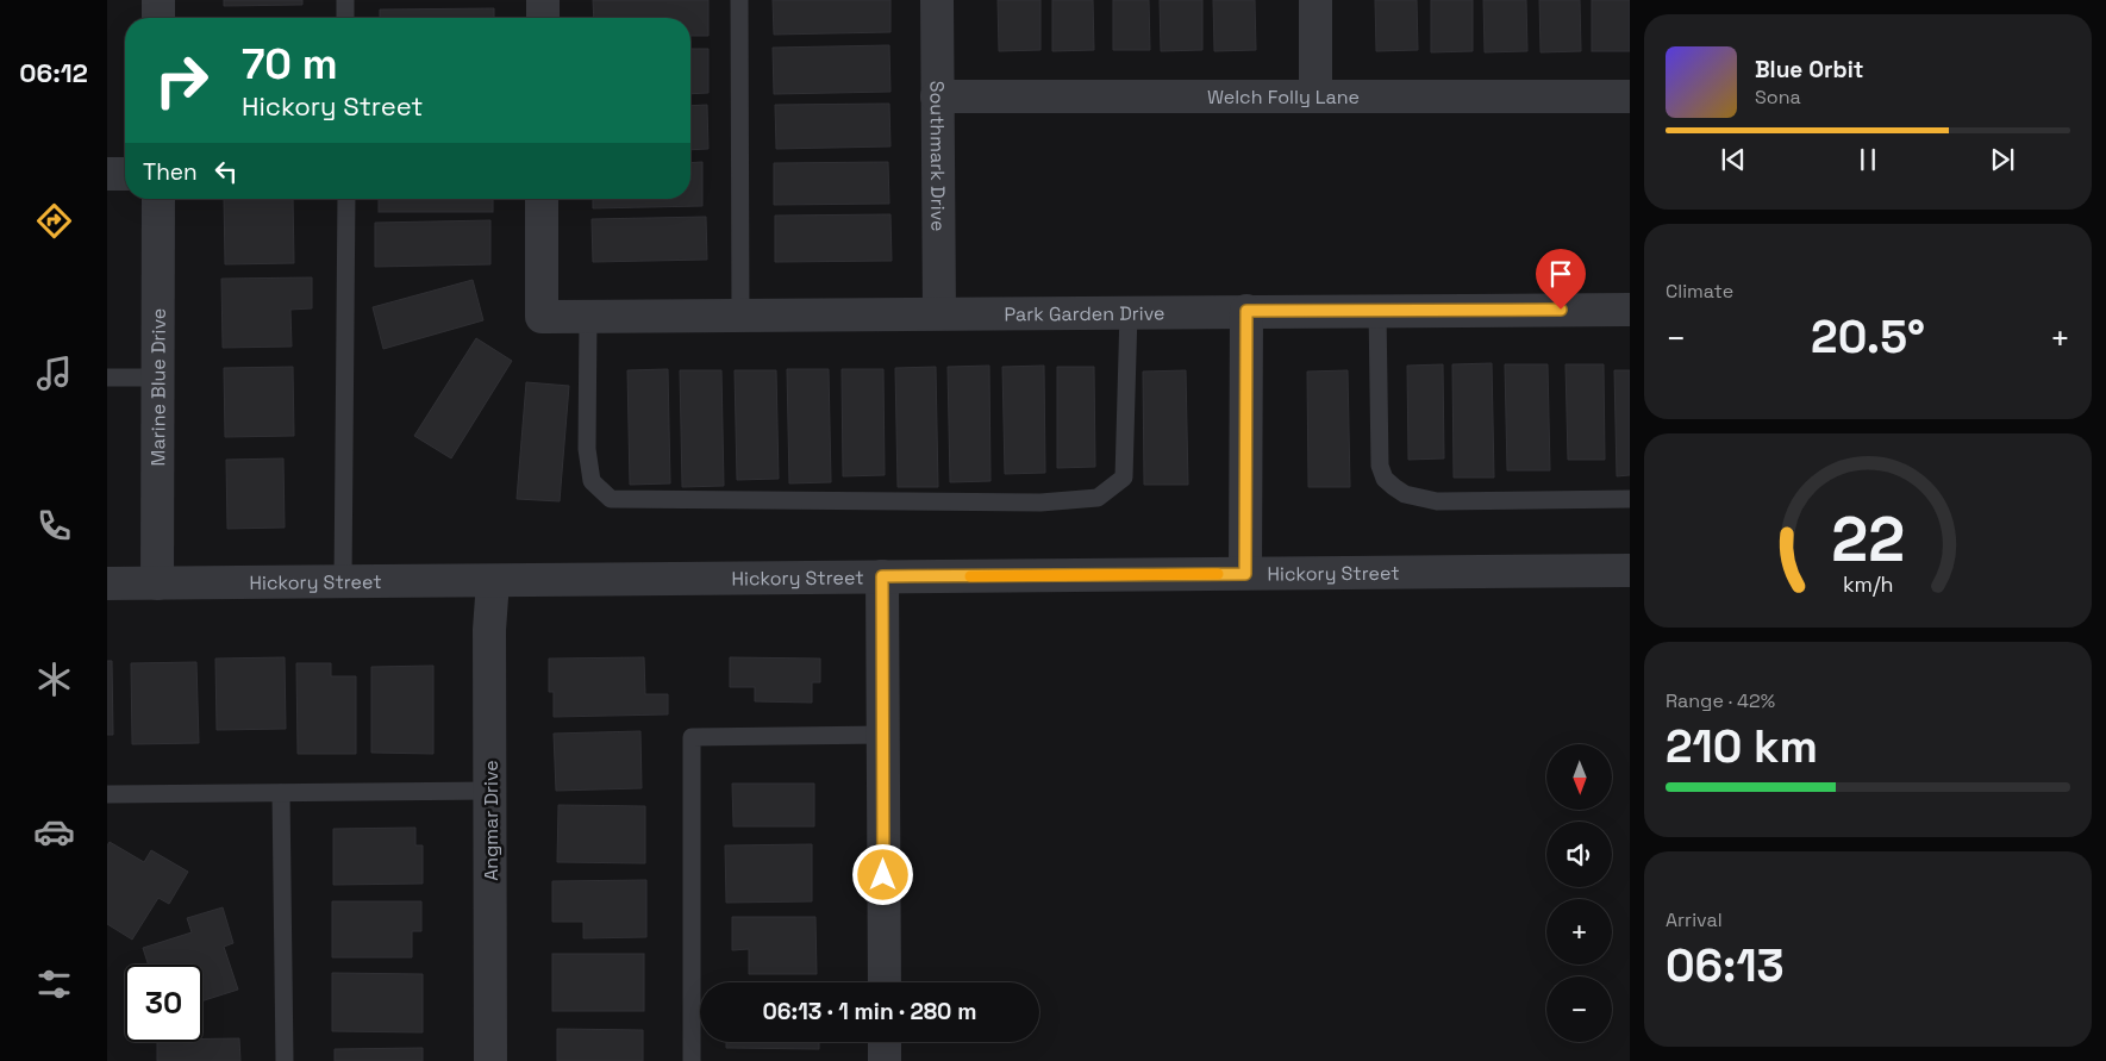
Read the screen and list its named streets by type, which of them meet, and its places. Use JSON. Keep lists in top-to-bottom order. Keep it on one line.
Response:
{"streets":{"street":["Welch Folly Lane","Southmark Drive","Park Garden Drive","Marine Blue Drive","Hickory Street","Angmar Drive"]},"crossings":[["Welch Folly Lane","Southmark Drive"],["Southmark Drive","Park Garden Drive"],["Marine Blue Drive","Hickory Street"],["Hickory Street","Angmar Drive"]],"north":"bottom","page":{"tabs":"06:12","turn":["70 m","Hickory Street"],"song":["Blue Orbit","Sona"],"then":"Then","tile":["Climate",["Range · 42%","210 km"],["Arrival","06:13"]],"heat":["−","20.5°","+"],"map_buttons":["+","−"],"limit":"30","trip":"06:13 · 1 min · 280 m","gauge":["22","km/h"]}}
